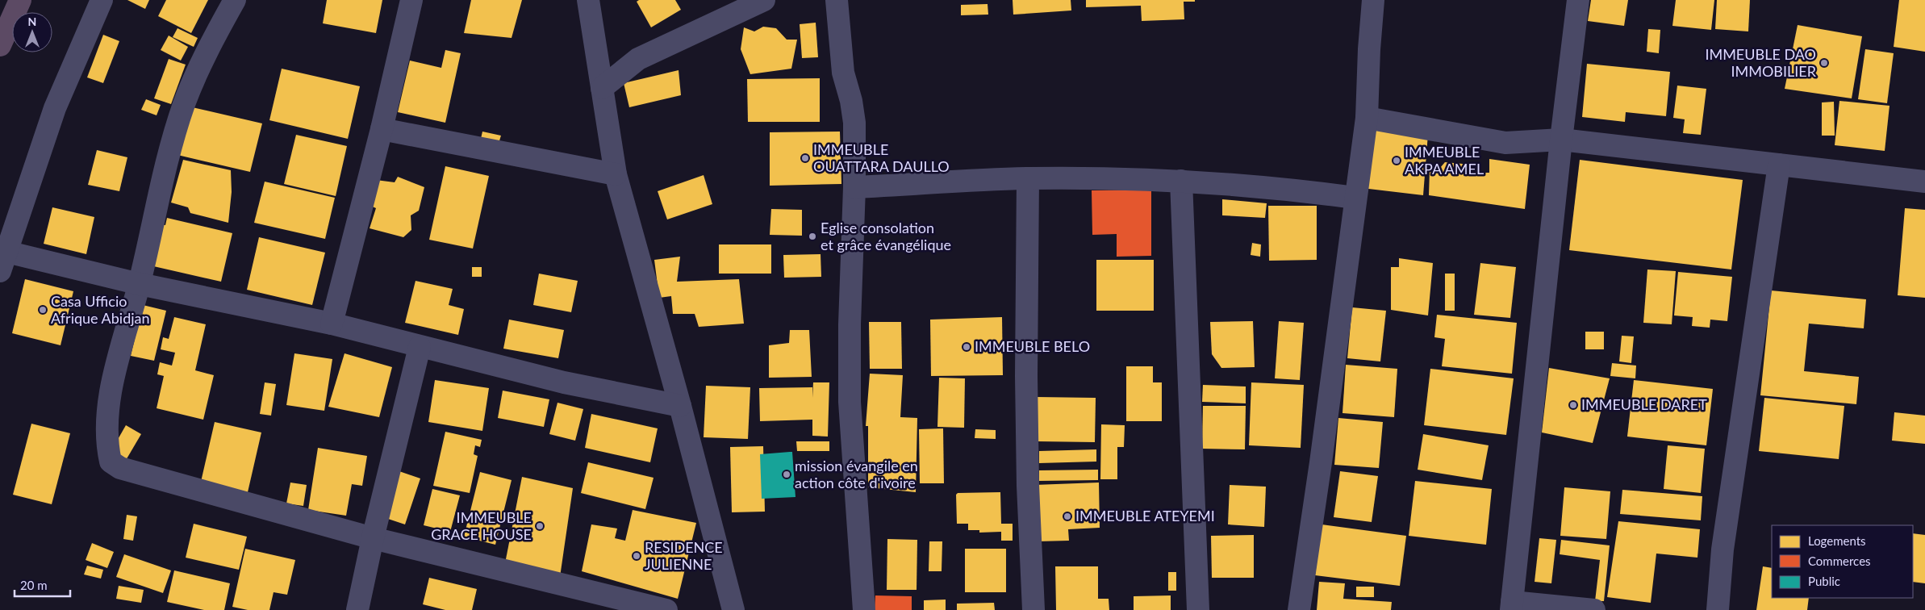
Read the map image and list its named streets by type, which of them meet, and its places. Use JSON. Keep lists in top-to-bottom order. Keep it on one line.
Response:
{"places":["IMMEUBLE DAO IMMOBILIER","IMMEUBLE OUATTARA DAULLO","IMMEUBLE AKPA AMEL","Eglise consolation et grâce évangélique","Casa Ufficio Afrique Abidjan","IMMEUBLE BELO","IMMEUBLE DARET","mission évangile en action côte d'ivoire","IMMEUBLE ATEYEMI","IMMEUBLE GRACE HOUSE","RESIDENCE JULIENNE"],"legend":["Logements","Commerces","Public"],"scale_bar":"20 m","north":"top"}
